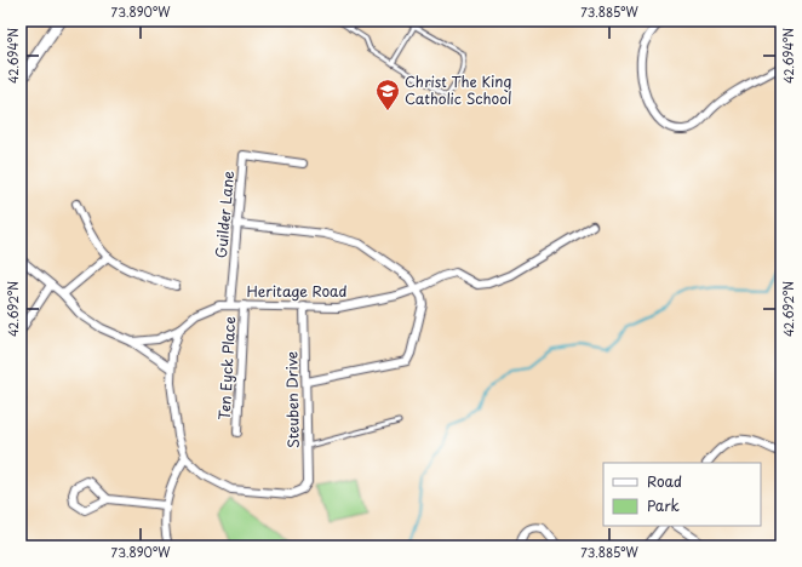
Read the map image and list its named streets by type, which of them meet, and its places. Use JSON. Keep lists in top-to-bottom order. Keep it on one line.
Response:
{"streets":{"street":["Guilder Lane","Heritage Road","Ten Eyck Place","Steuben Drive"]},"crossings":[["Guilder Lane","Heritage Road"],["Heritage Road","Ten Eyck Place"],["Heritage Road","Steuben Drive"]],"places":{"school or university":["Christ The King Catholic School"]},"legend":["Road","Park"],"coordinates":["73.890°W","73.885°W","42.694°N","42.692°N"]}
